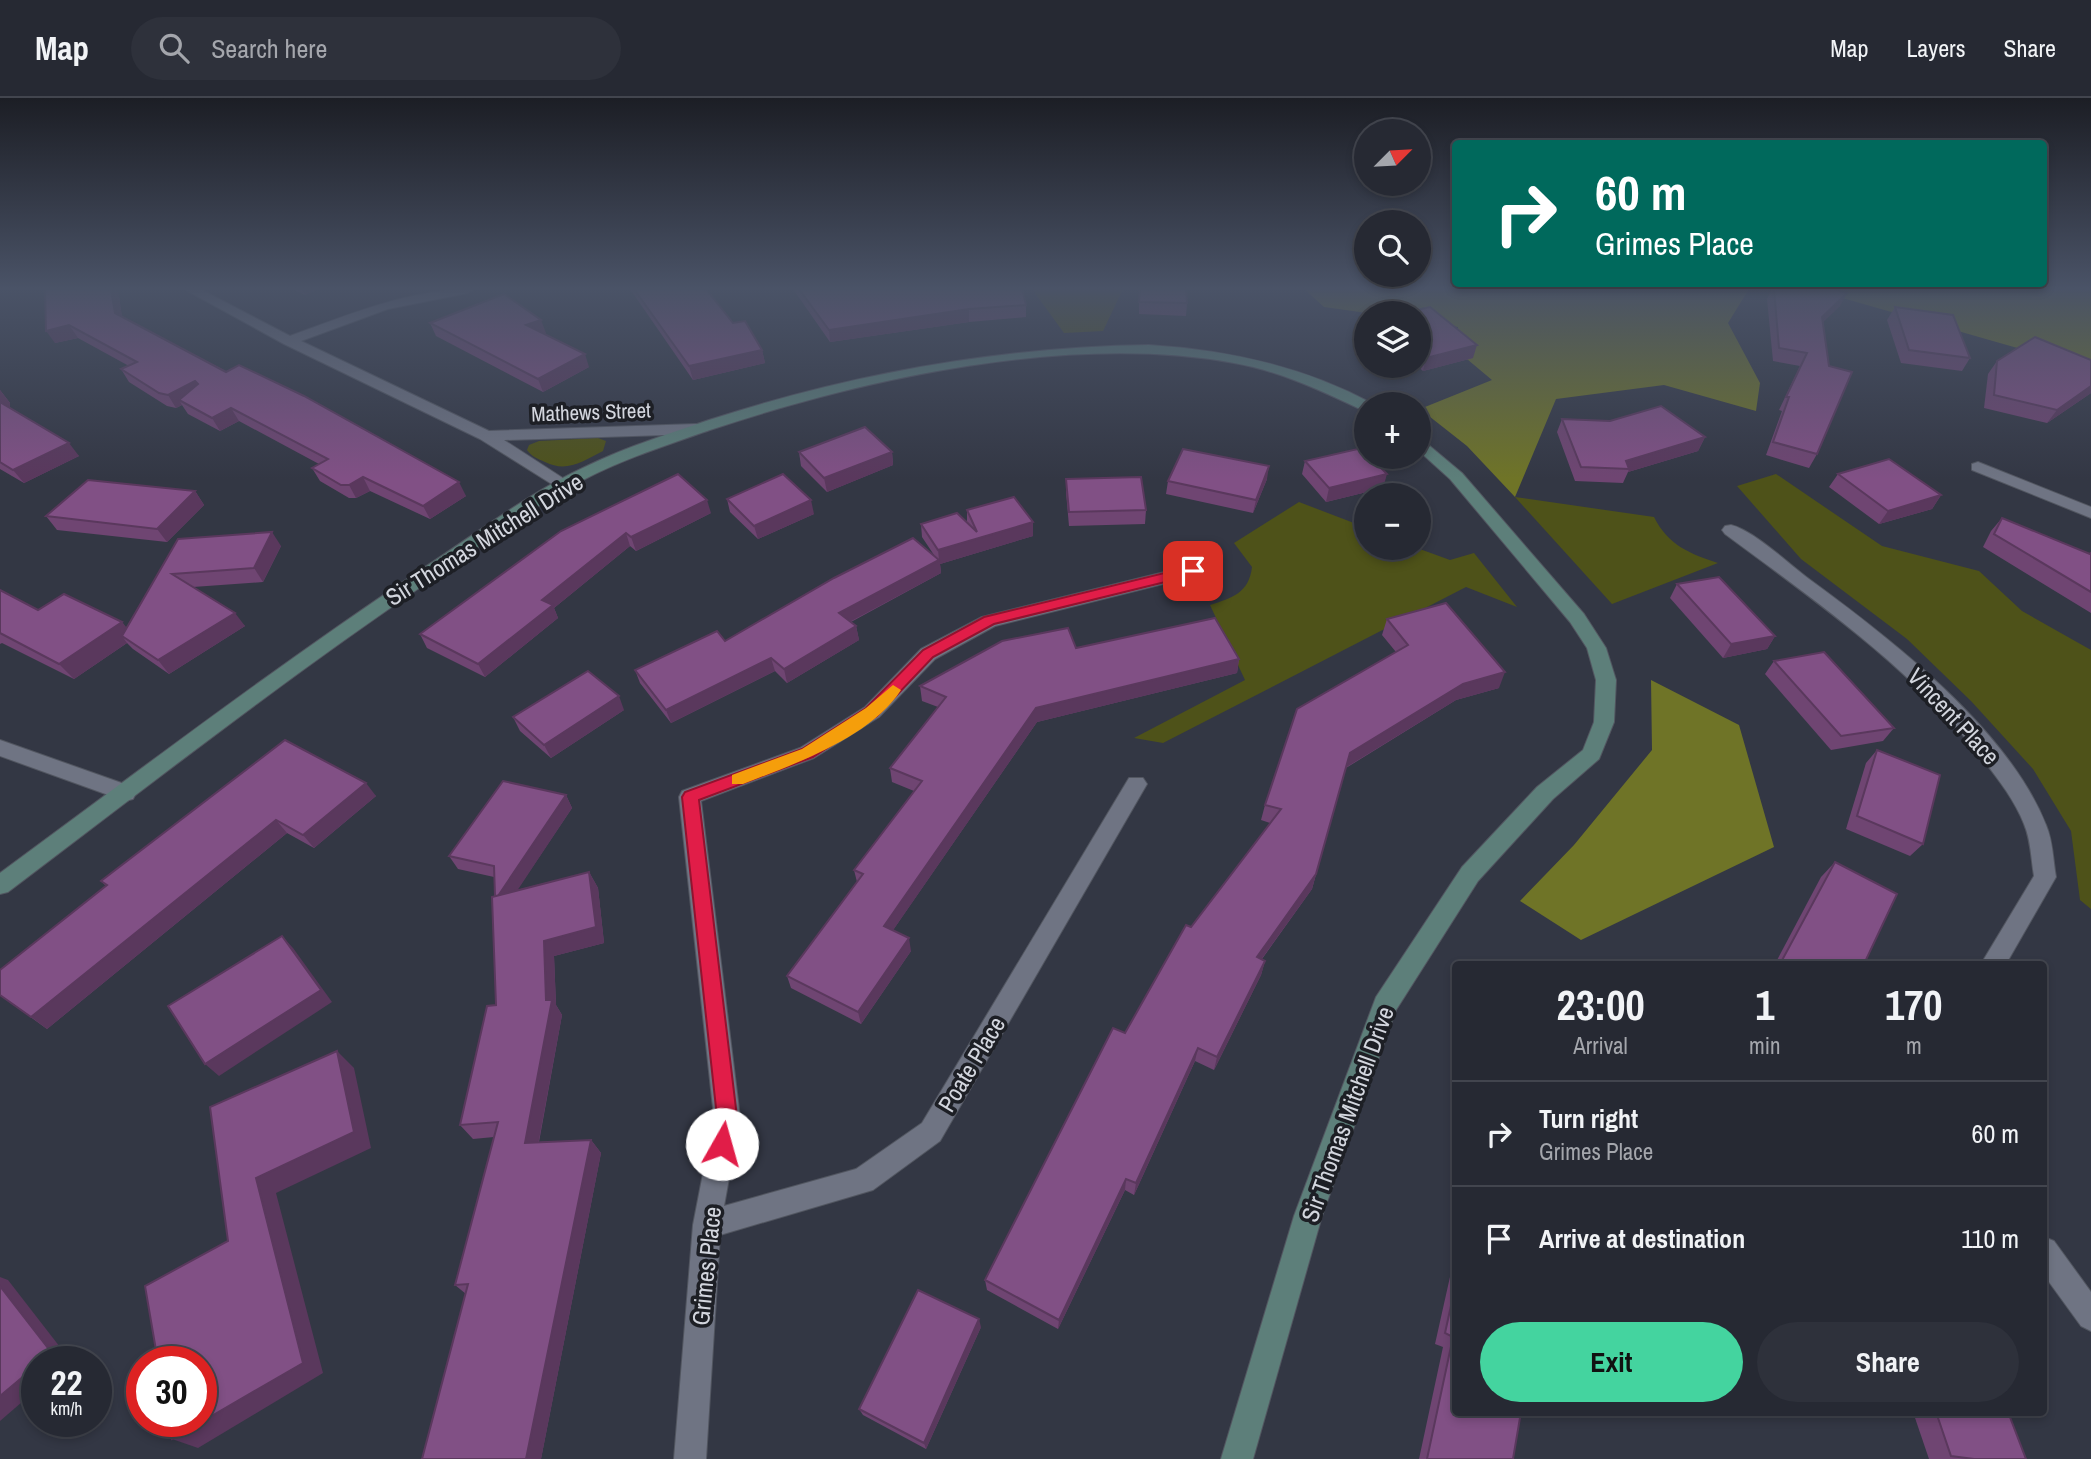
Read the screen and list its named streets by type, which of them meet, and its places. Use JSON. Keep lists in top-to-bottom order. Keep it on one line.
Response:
{"streets":{"street":["Mathews Street","Sir Thomas Mitchell Drive","Vincent Place","Poate Place","Grimes Place"]},"crossings":[["Mathews Street","Sir Thomas Mitchell Drive"],["Poate Place","Grimes Place"]],"north":"top right","page":{"header":"Map","search":"Search here","nav":["Map","Layers","Share"],"map_buttons":["+","−"],"turn":["60 m","Grimes Place"],"eta":["23:00","Arrival","1","min","170","m"],"list":[{"name":"Turn right","note":"Grimes Place","value":"60 m"},{"name":"Arrive at destination","value":"110 m"}],"buttons":["Exit","Share"],"speed":"22 km/h","limit":"30"}}
